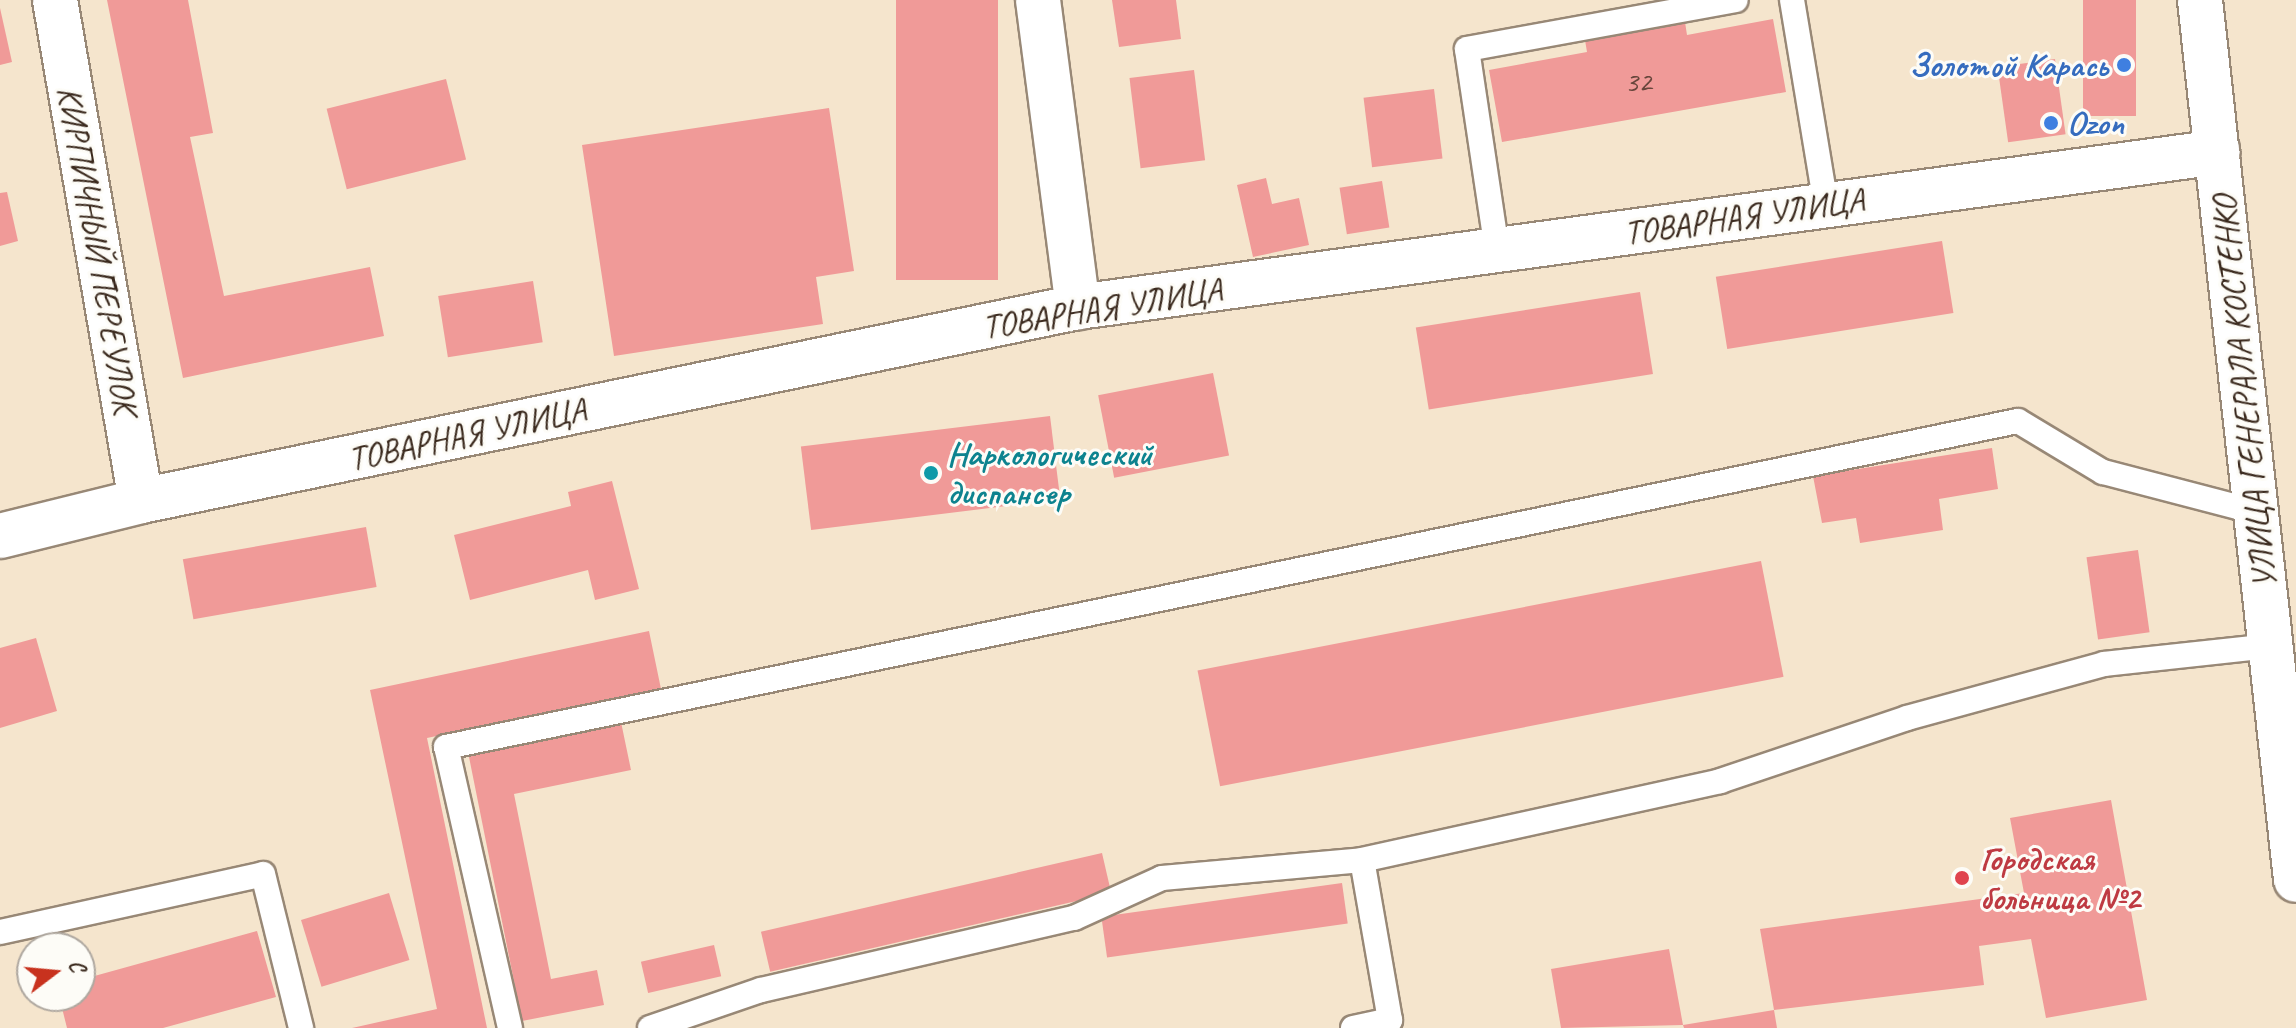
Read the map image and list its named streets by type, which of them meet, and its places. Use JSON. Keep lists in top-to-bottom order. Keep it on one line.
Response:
{"streets":{"street":["ТОВАРНАЯ УЛИЦА","КИРПИЧНЫЙ ПЕРЕУЛОК","УЛИЦА ГЕНЕРАЛА КОСТЕНКО"]},"crossings":[["ТОВАРНАЯ УЛИЦА","КИРПИЧНЫЙ ПЕРЕУЛОК"],["ТОВАРНАЯ УЛИЦА","УЛИЦА ГЕНЕРАЛА КОСТЕНКО"]],"places":["Золотой Карась","Ozon","Наркологический диспансер","Городская больница №2"],"house_numbers":["32"],"north":"right"}
